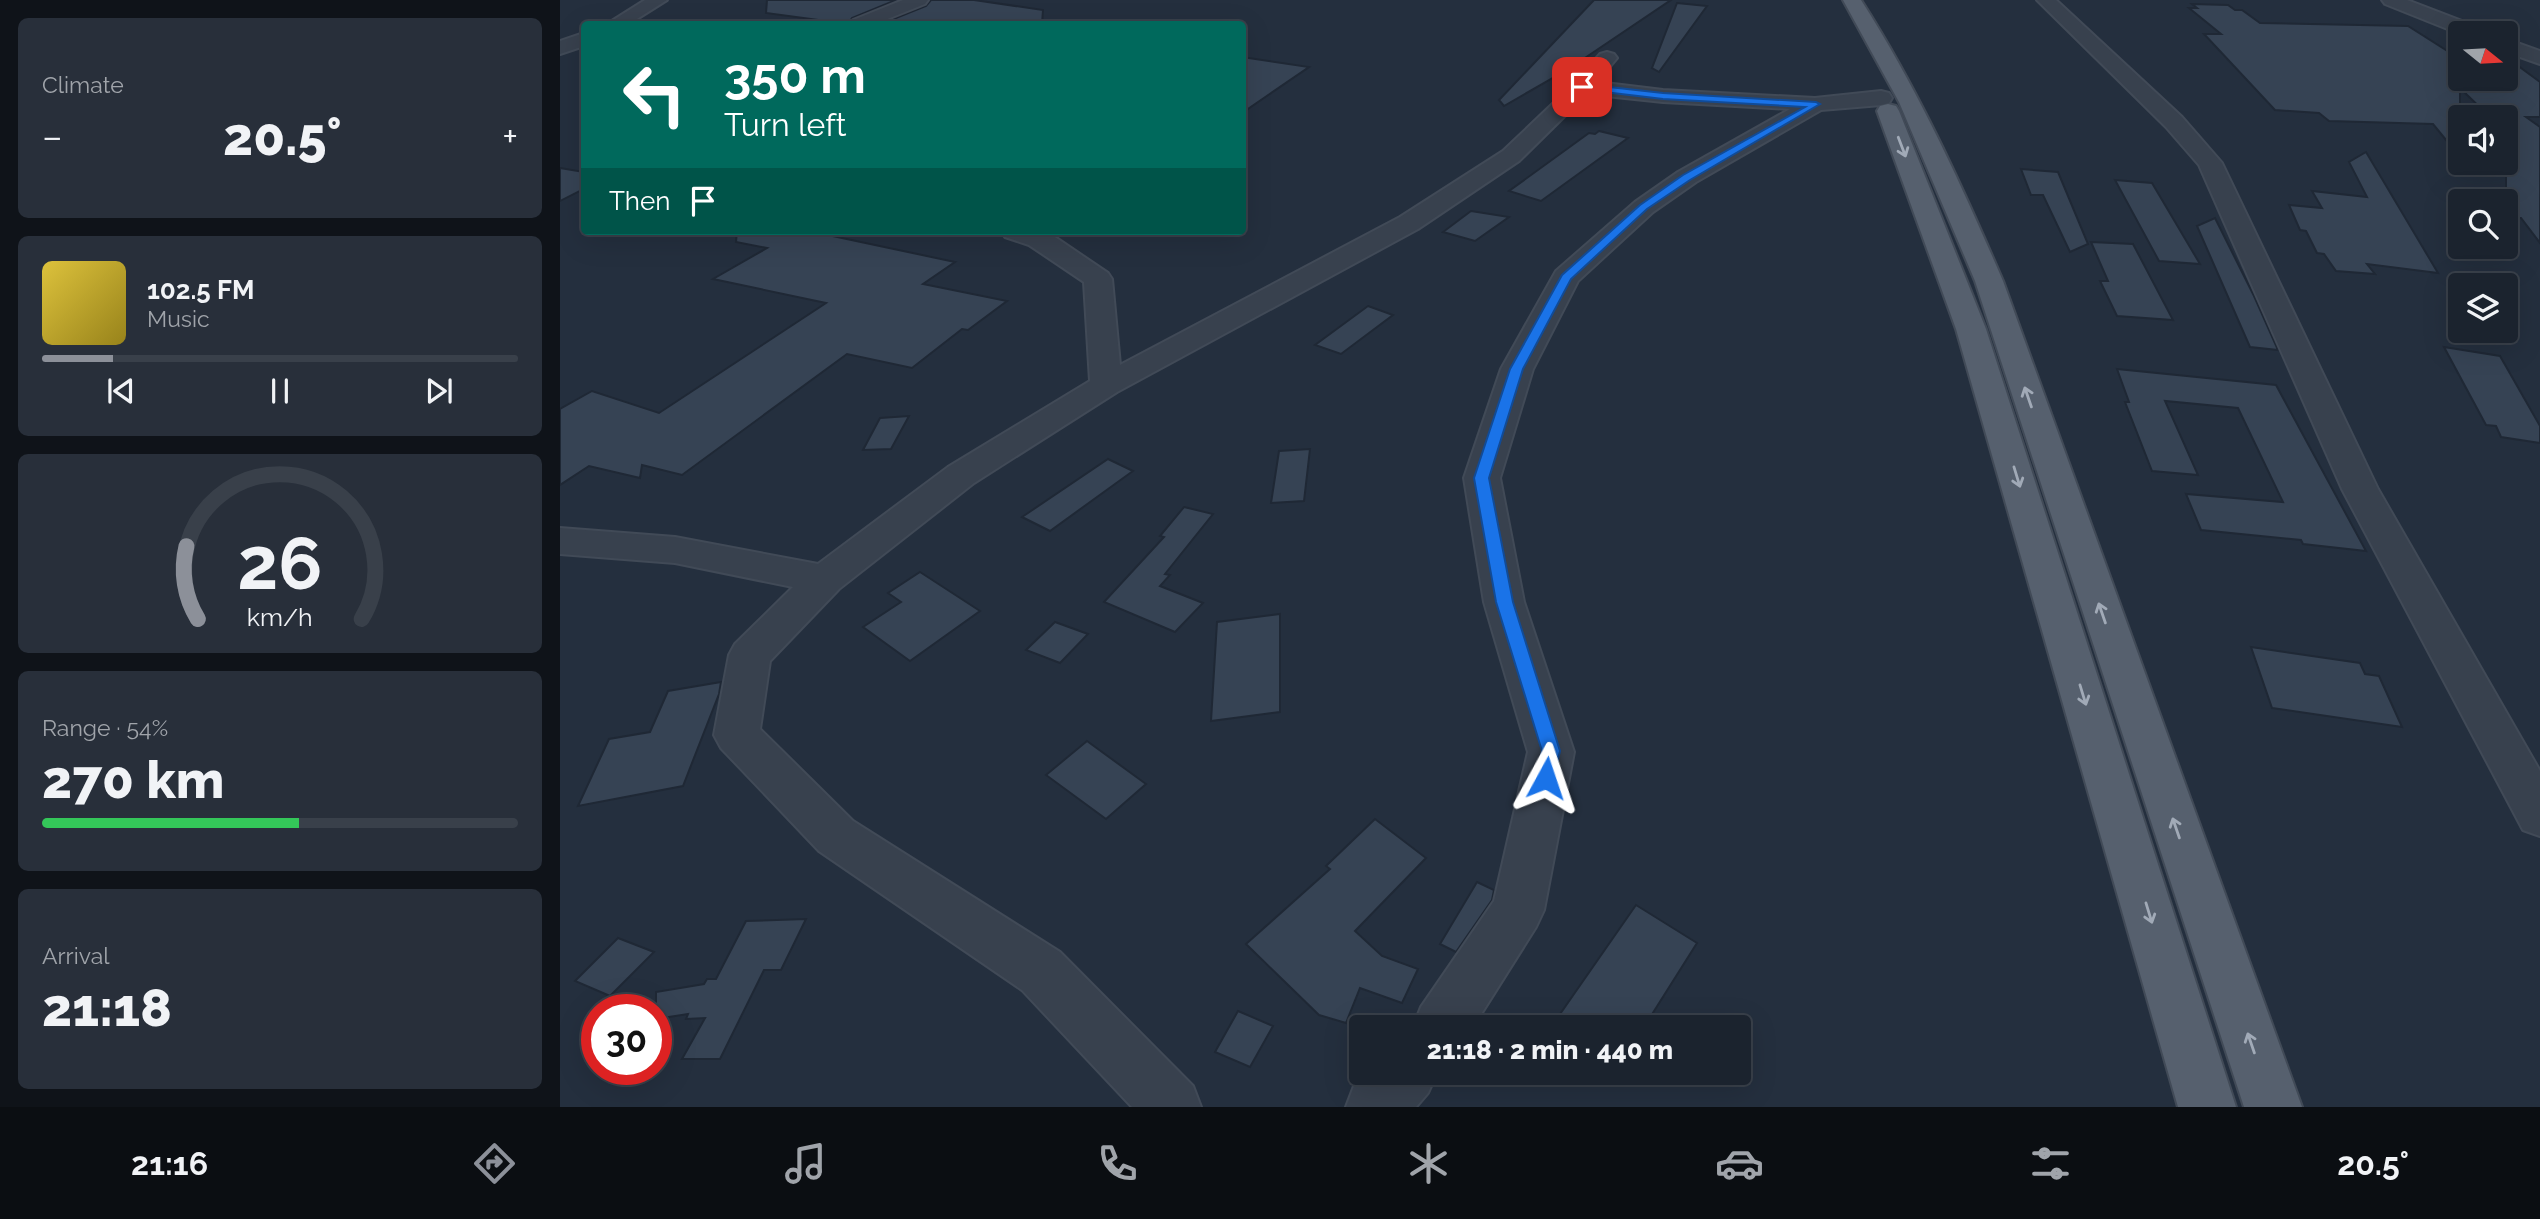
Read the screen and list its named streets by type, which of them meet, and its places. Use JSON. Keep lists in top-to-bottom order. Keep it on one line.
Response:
{"north":"right","page":{"tile":["Climate",["Range · 54%","270 km"],["Arrival","21:18"]],"turn":["350 m","Turn left"],"heat":["−","20.5°","+"],"then":"Then","song":["102.5 FM","Music"],"limit":"30","trip":"21:18 · 2 min · 440 m","tabs":["21:16","20.5°"],"gauge":["26","km/h"]}}
